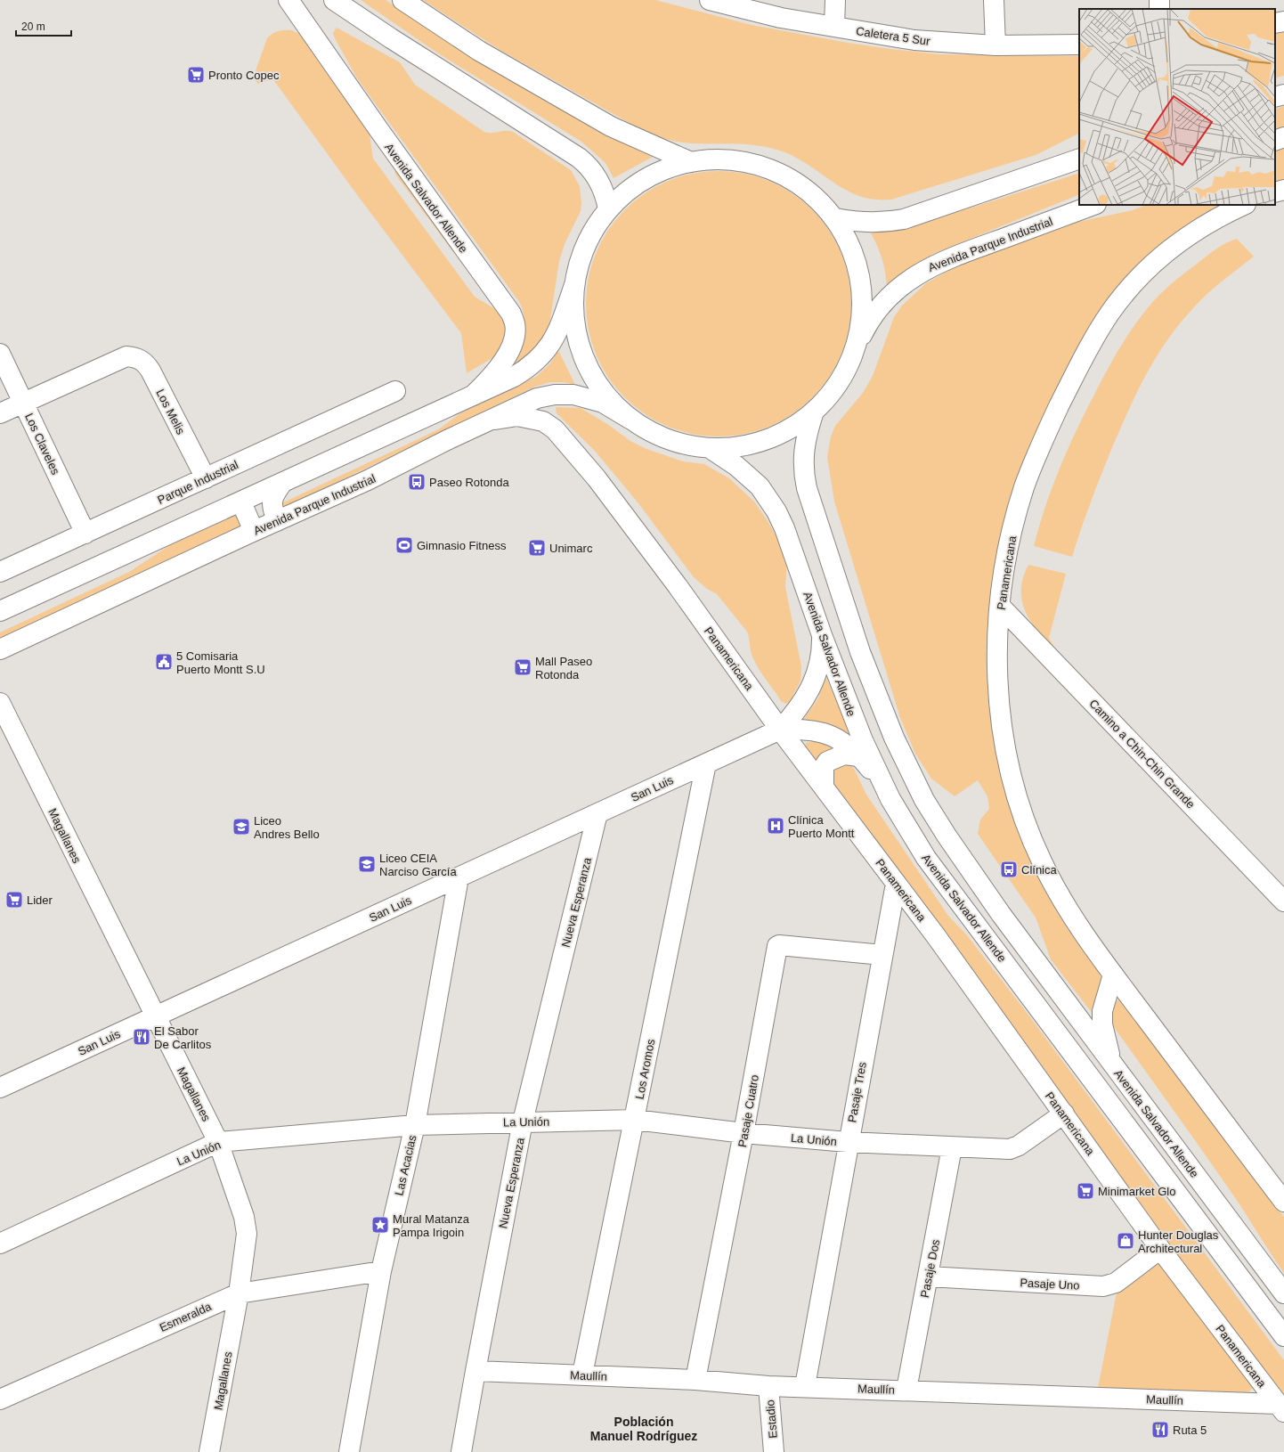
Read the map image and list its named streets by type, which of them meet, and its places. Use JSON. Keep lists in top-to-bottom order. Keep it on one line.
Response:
{"streets":{"main road":["Caletera 5 Sur","Avenida Salvador Allende","Avenida Parque Industrial","Los Melis","Los Claveles","Parque Industrial","Panamericana","Camino a Chin-Chin Grande","San Luis","Magallanes","Nueva Esperanza","Los Aromos","Pasaje Tres","Pasaje Cuatro","La Unión","Las Acacias","Pasaje Dos","Pasaje Uno","Esmeralda","Maullín","Estadio"]},"crossings":[["Avenida Parque Industrial","Panamericana"],["Los Melis","Los Claveles"],["Los Melis","Parque Industrial"],["Los Claveles","Parque Industrial"],["Panamericana","Camino a Chin-Chin Grande"],["Panamericana","San Luis"],["Panamericana","Pasaje Tres"],["Panamericana","La Unión"],["Panamericana","Pasaje Uno"],["Panamericana","Maullín"],["San Luis","Magallanes"],["San Luis","Nueva Esperanza"],["San Luis","Los Aromos"],["San Luis","Las Acacias"],["Magallanes","La Unión"],["Magallanes","Esmeralda"],["Nueva Esperanza","La Unión"],["Nueva Esperanza","Maullín"],["Los Aromos","La Unión"],["Los Aromos","Maullín"],["Pasaje Tres","Pasaje Cuatro"],["Pasaje Tres","La Unión"],["Pasaje Tres","Maullín"],["Pasaje Cuatro","La Unión"],["Pasaje Cuatro","Maullín"],["La Unión","Las Acacias"],["La Unión","Pasaje Dos"],["Las Acacias","Esmeralda"],["Pasaje Dos","Pasaje Uno"],["Pasaje Dos","Maullín"],["Maullín","Estadio"]],"districts":["Población Manuel Rodríguez"],"places":{"supermarket":["Pronto Copec","Unimarc","Mall Paseo Rotonda","Lider","Minimarket Glo"],"bus stop":["Paseo Rotonda","Clínica"],"sports":["Gimnasio Fitness"],"public building":["5 Comisaria Puerto Montt S.U"],"hospital":["Clínica Puerto Montt"],"school or university":["Liceo Andres Bello","Liceo CEIA Narciso García"],"restaurant":["El Sabor De Carlitos","Ruta 5"],"place":["Mural Matanza Pampa Irigoin"],"shop":["Hunter Douglas Architectural"]},"scale_bar":"20 m"}
